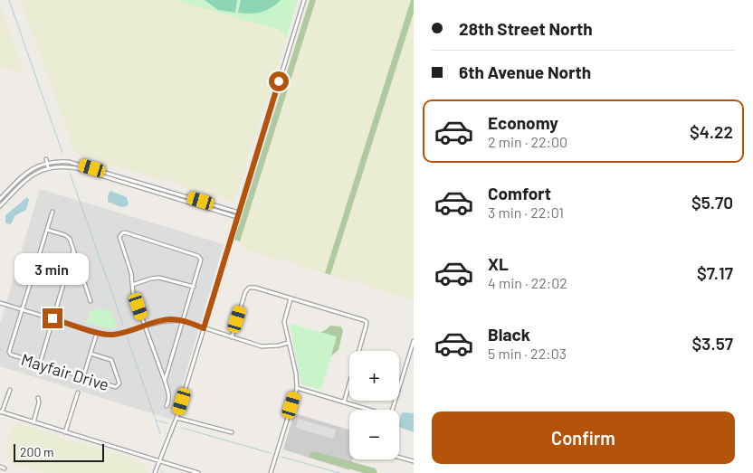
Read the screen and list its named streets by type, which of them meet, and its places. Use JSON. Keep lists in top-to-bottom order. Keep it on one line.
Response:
{"streets":{"street":["Mayfair Drive"]},"scale_bar":"200 m","page":{"banner":["28th Street North","6th Avenue North"],"list":[{"name":"Economy","note":"2 min · 22:00","value":"$4.22"},{"name":"Comfort","note":"3 min · 22:01","value":"$5.70"},{"name":"XL","note":"4 min · 22:02","value":"$7.17"},{"name":"Black","note":"5 min · 22:03","value":"$3.57"}],"bubble":"3 min","map_buttons":["+","−"],"buttons":"Confirm","scale":"200 m"}}
